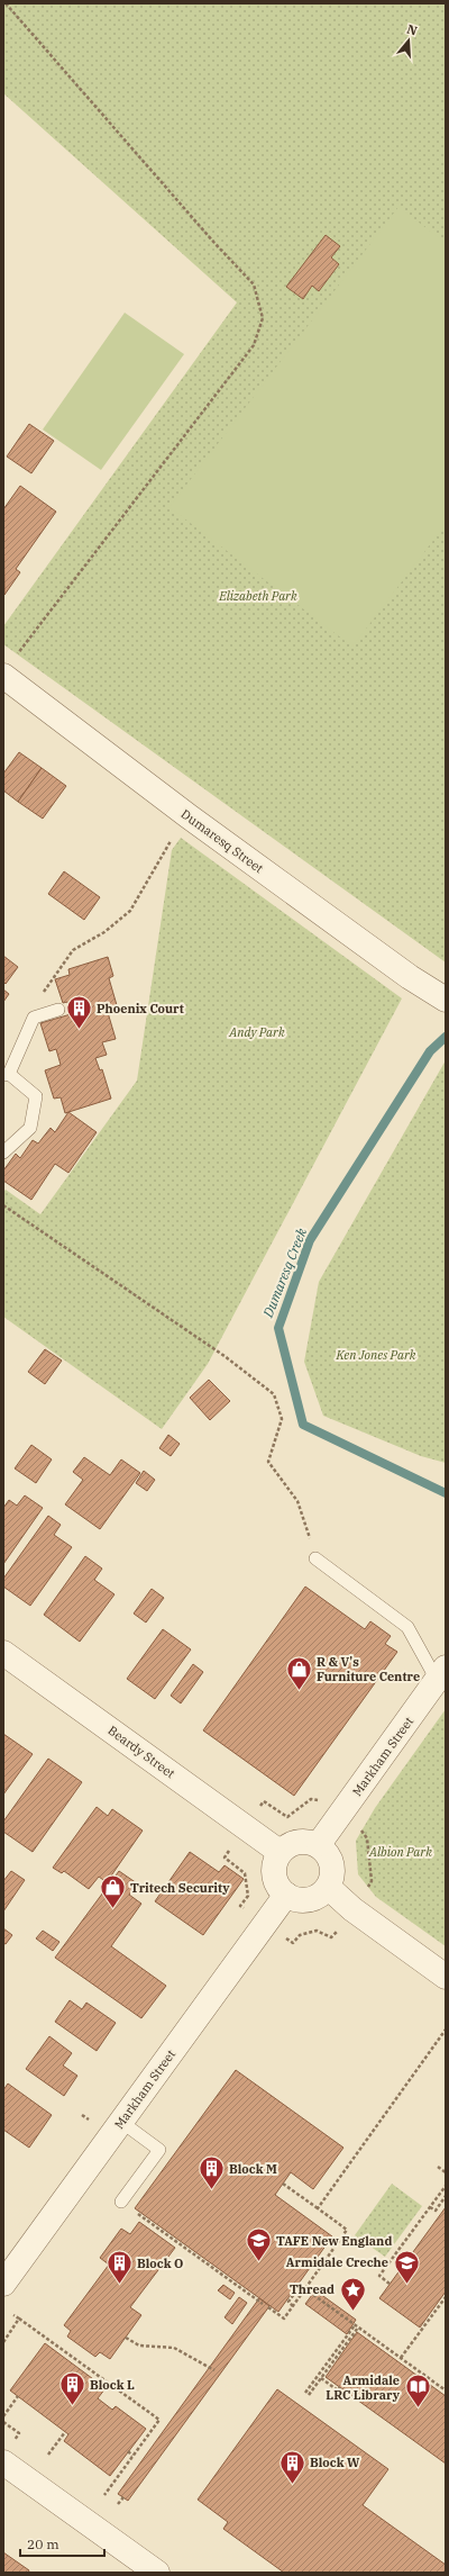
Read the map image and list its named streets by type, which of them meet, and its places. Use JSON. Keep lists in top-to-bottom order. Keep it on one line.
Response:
{"streets":{"street":["Dumaresq Street","Beardy Street","Markham Street"]},"crossings":[["Beardy Street","Markham Street"]],"water":["Dumaresq Creek"],"parks":["Elizabeth Park","Andy Park","Ken Jones Park","Albion Park"],"places":{"building":["Phoenix Court","Block M","Block O","Block L","Block W"],"shop":["R & V's Furniture Centre","Tritech Security"],"school or university":["TAFE New England","Armidale Creche"],"place":["Thread"],"library":["Armidale LRC Library"]},"scale_bar":"20 m","north":"top"}
